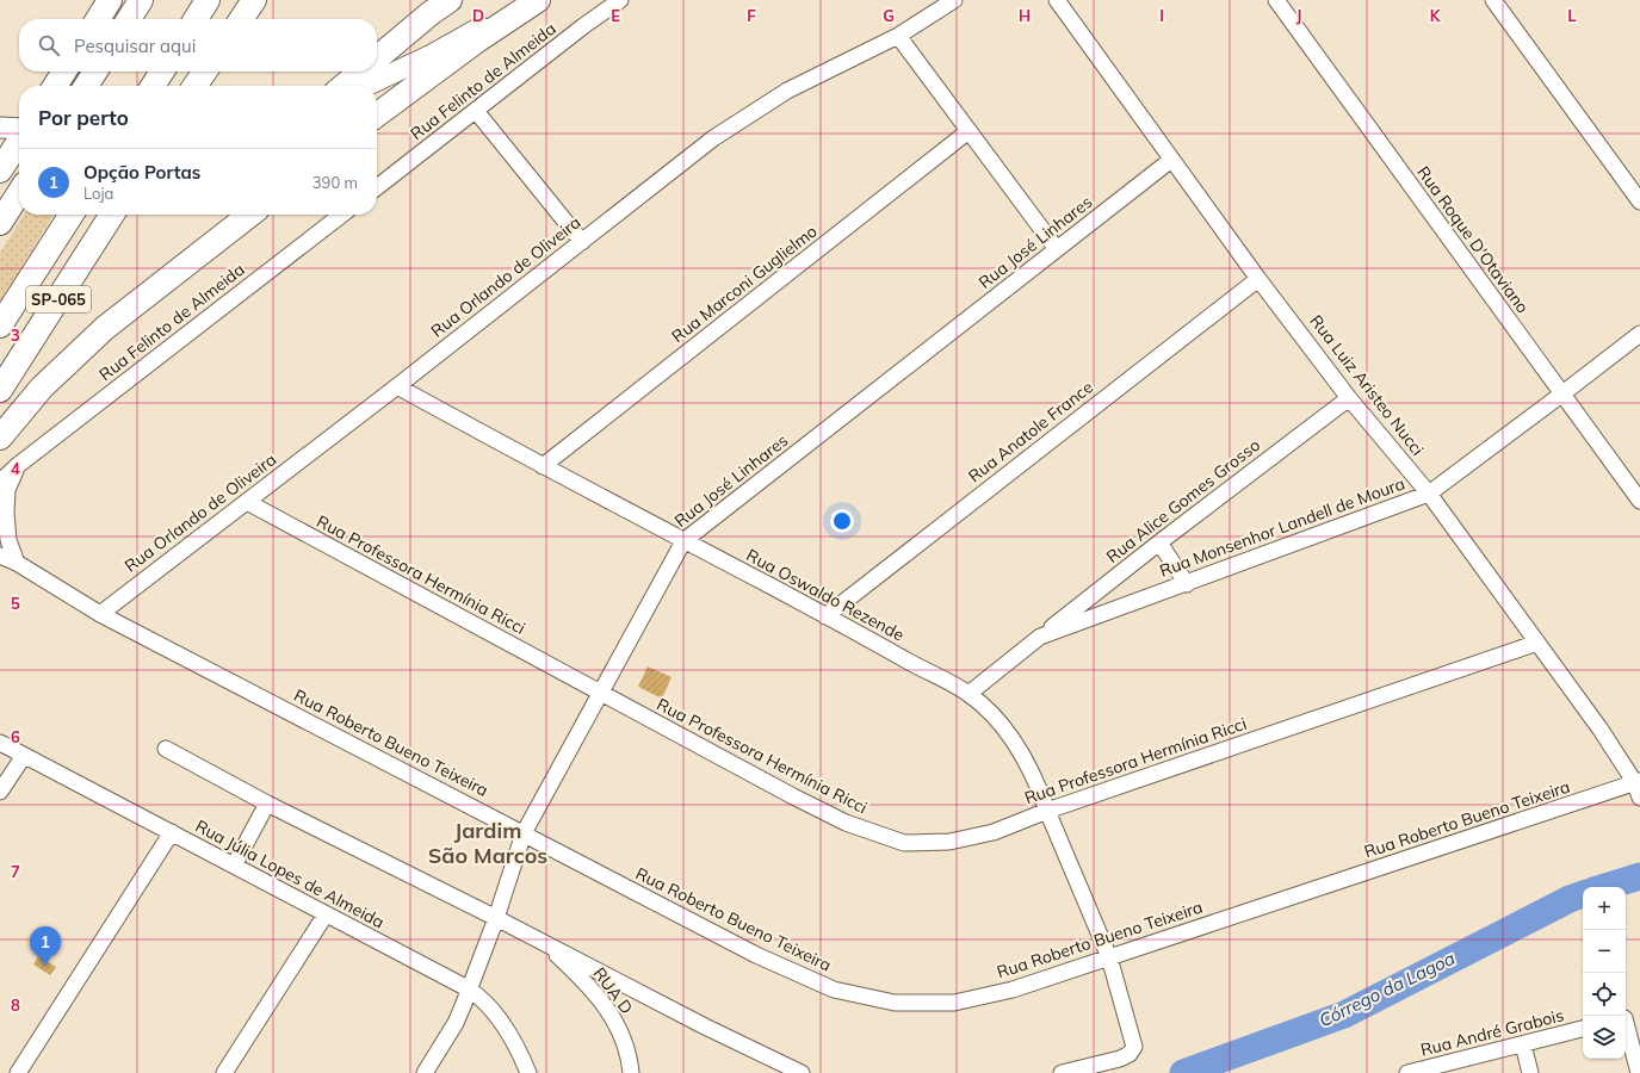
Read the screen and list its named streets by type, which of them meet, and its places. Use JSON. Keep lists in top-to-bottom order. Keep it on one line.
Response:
{"streets":{"highway":["SP-065"],"street":["Rua Felinto de Almeida","Rua Roque D'Otaviano","Rua José Linhares","Rua Orlando de Oliveira","Rua Marconi Guglielmo","Rua Luiz Aristeo Nucci","Rua Anatole France","Rua Alice Gomes Grosso","Rua Monsenhor Landell de Moura","Rua Professora Hermínia Ricci","Rua Oswaldo Rezende","Rua Roberto Bueno Teixeira","Rua Júlia Lopes de Almeida","RUA D","Rua André Grabois"]},"crossings":[["Rua Roque D'Otaviano","Rua Monsenhor Landell de Moura"],["Rua José Linhares","Rua Luiz Aristeo Nucci"],["Rua José Linhares","Rua Professora Hermínia Ricci"],["Rua José Linhares","Rua Oswaldo Rezende"],["Rua José Linhares","Rua Roberto Bueno Teixeira"],["Rua José Linhares","Rua Júlia Lopes de Almeida"],["Rua Orlando de Oliveira","Rua Professora Hermínia Ricci"],["Rua Orlando de Oliveira","Rua Oswaldo Rezende"],["Rua Orlando de Oliveira","Rua Roberto Bueno Teixeira"],["Rua Marconi Guglielmo","Rua Oswaldo Rezende"],["Rua Luiz Aristeo Nucci","Rua Anatole France"],["Rua Luiz Aristeo Nucci","Rua Alice Gomes Grosso"],["Rua Luiz Aristeo Nucci","Rua Monsenhor Landell de Moura"],["Rua Luiz Aristeo Nucci","Rua Professora Hermínia Ricci"],["Rua Luiz Aristeo Nucci","Rua Roberto Bueno Teixeira"],["Rua Anatole France","Rua Oswaldo Rezende"],["Rua Alice Gomes Grosso","Rua Monsenhor Landell de Moura"],["Rua Monsenhor Landell de Moura","Rua Oswaldo Rezende"],["Rua Professora Hermínia Ricci","Rua Oswaldo Rezende"],["Rua Oswaldo Rezende","Rua Roberto Bueno Teixeira"]],"districts":["Jardim São Marcos"],"water":["Córrego da Lagoa"],"page":{"search":"Pesquisar aqui","heading":"Por perto","list":[{"mark":"1","name":"Opção Portas","note":"Loja","value":"390 m"}],"map_buttons":["+","−"],"pins":"1"},"grid":{"columns":["D","E","F","G","H","I","J","K","L"],"rows":["3","4","5","6","7","8"]}}
